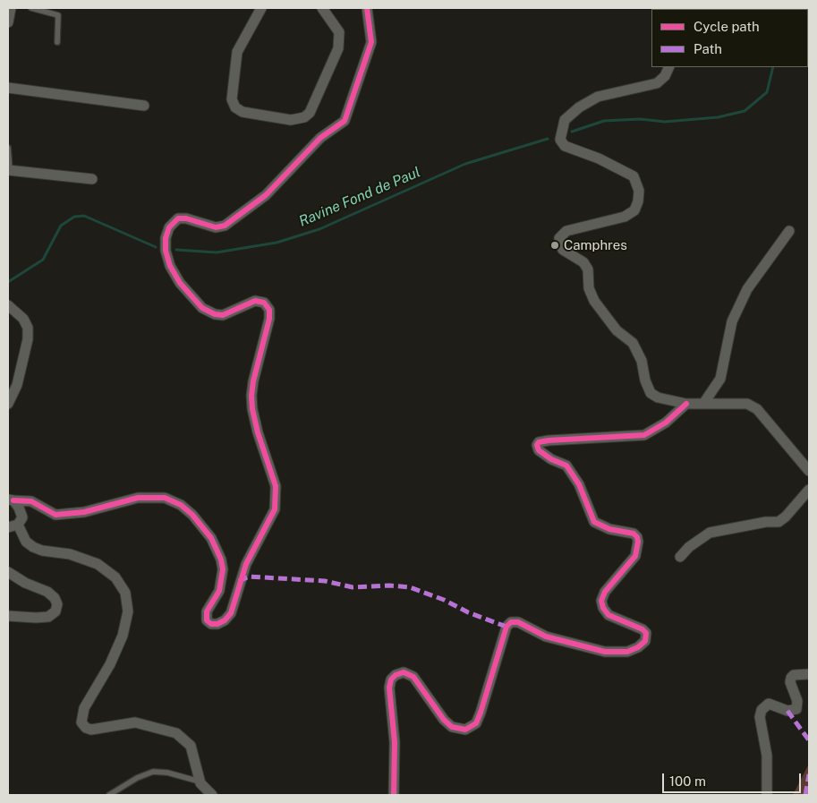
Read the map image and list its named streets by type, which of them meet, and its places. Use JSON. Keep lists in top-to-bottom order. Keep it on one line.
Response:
{"water":["Ravine Fond de Paul"],"places":["Camphres"],"legend":["Cycle path","Path"],"scale_bar":"100 m"}
